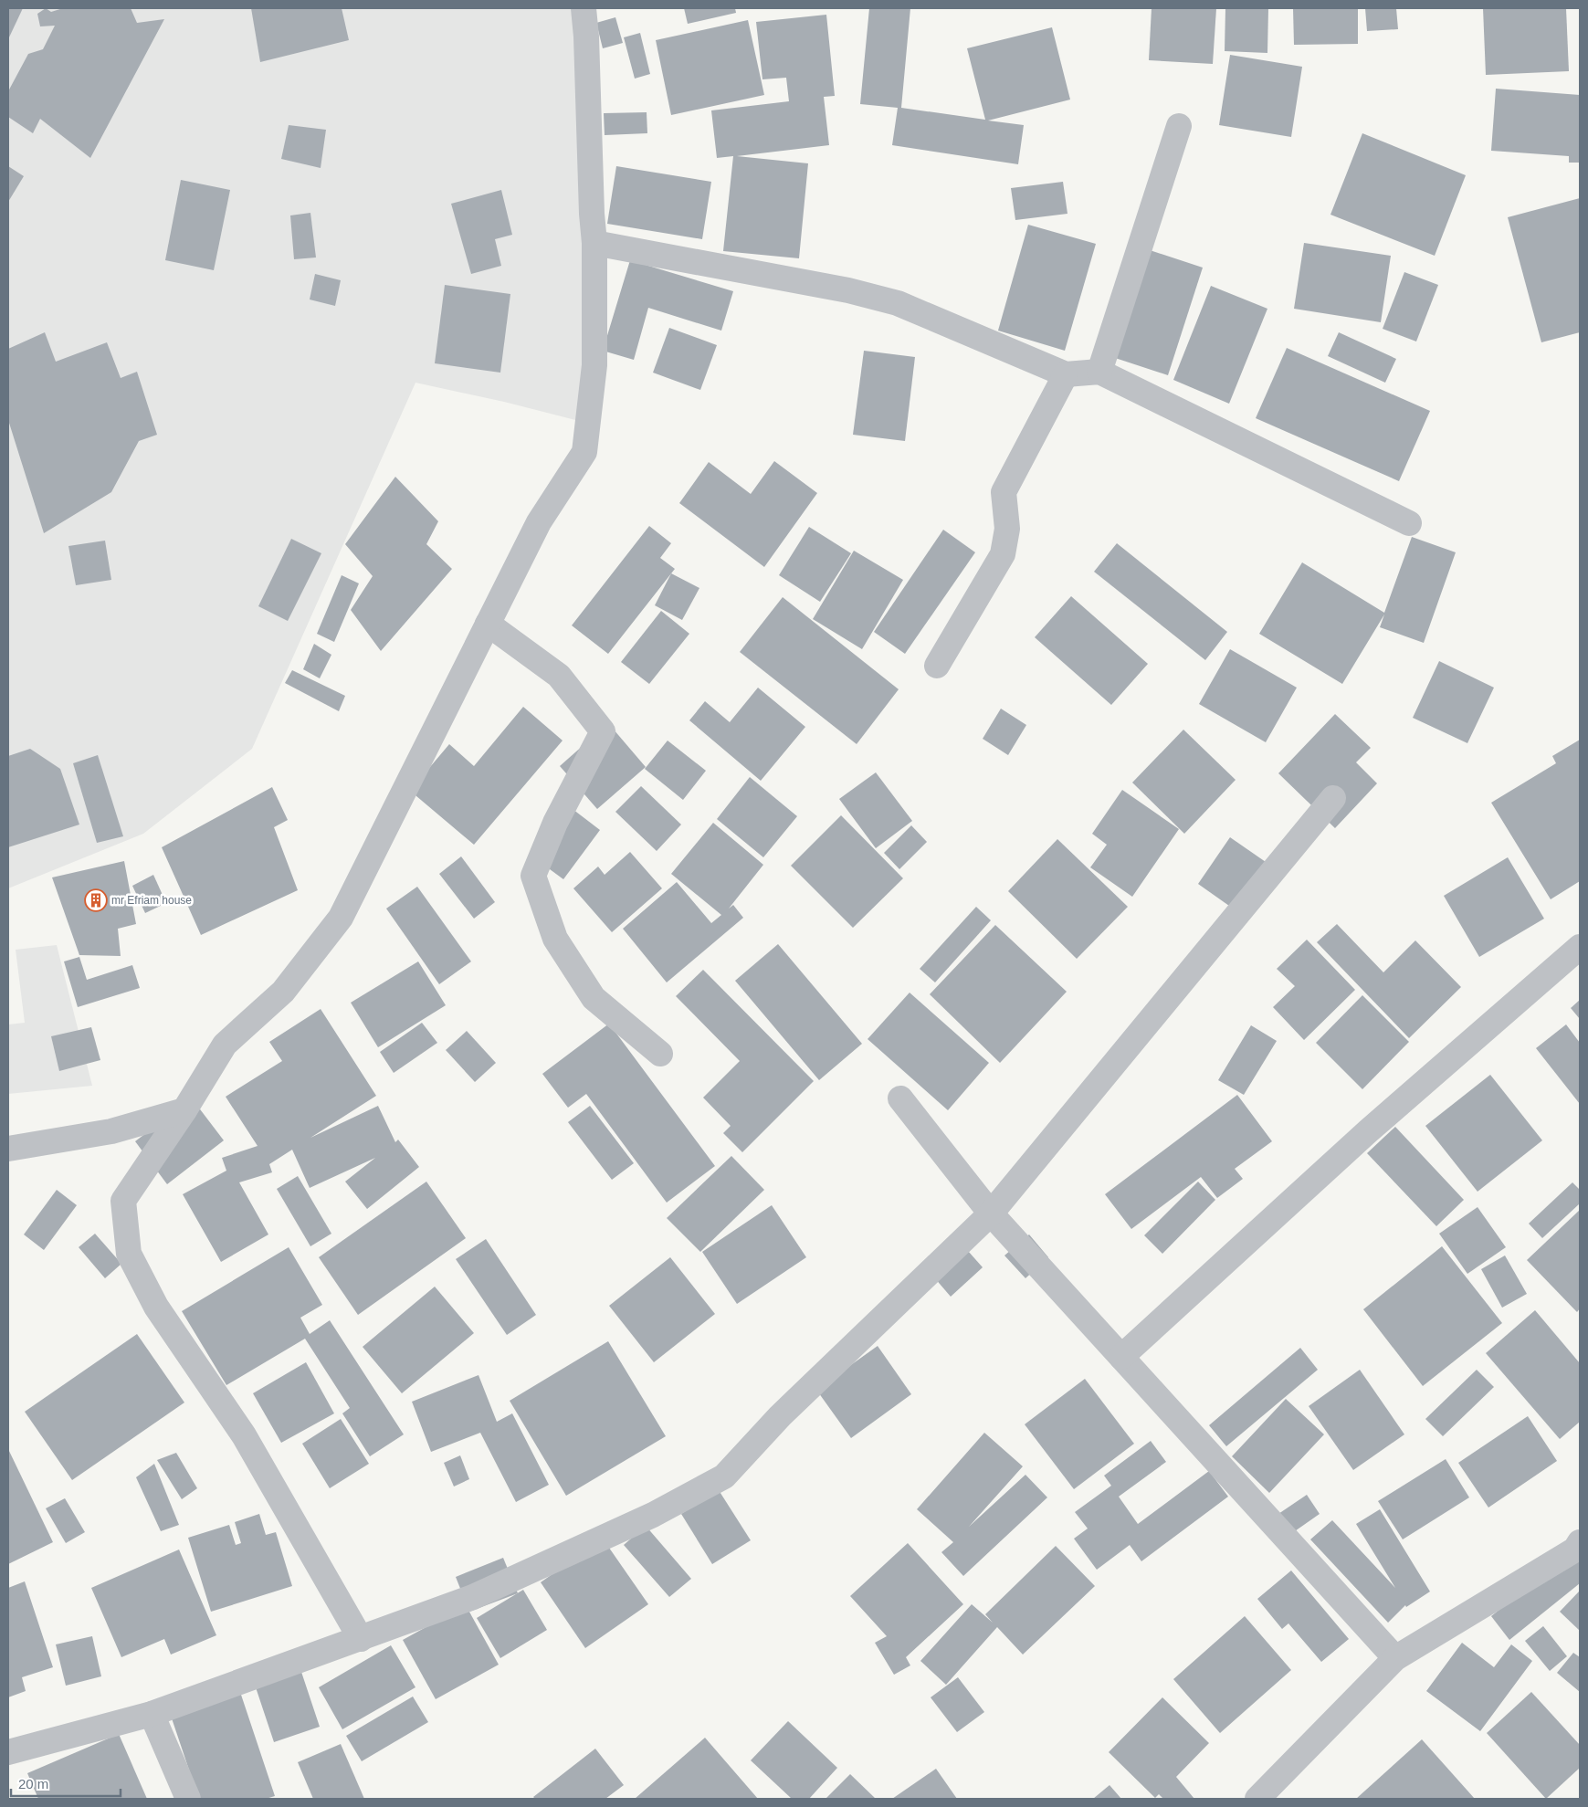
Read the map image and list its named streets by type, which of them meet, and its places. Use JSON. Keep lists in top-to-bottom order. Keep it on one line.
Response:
{"places":{"building":["mr Efriam house"]},"scale_bar":"20 m"}
